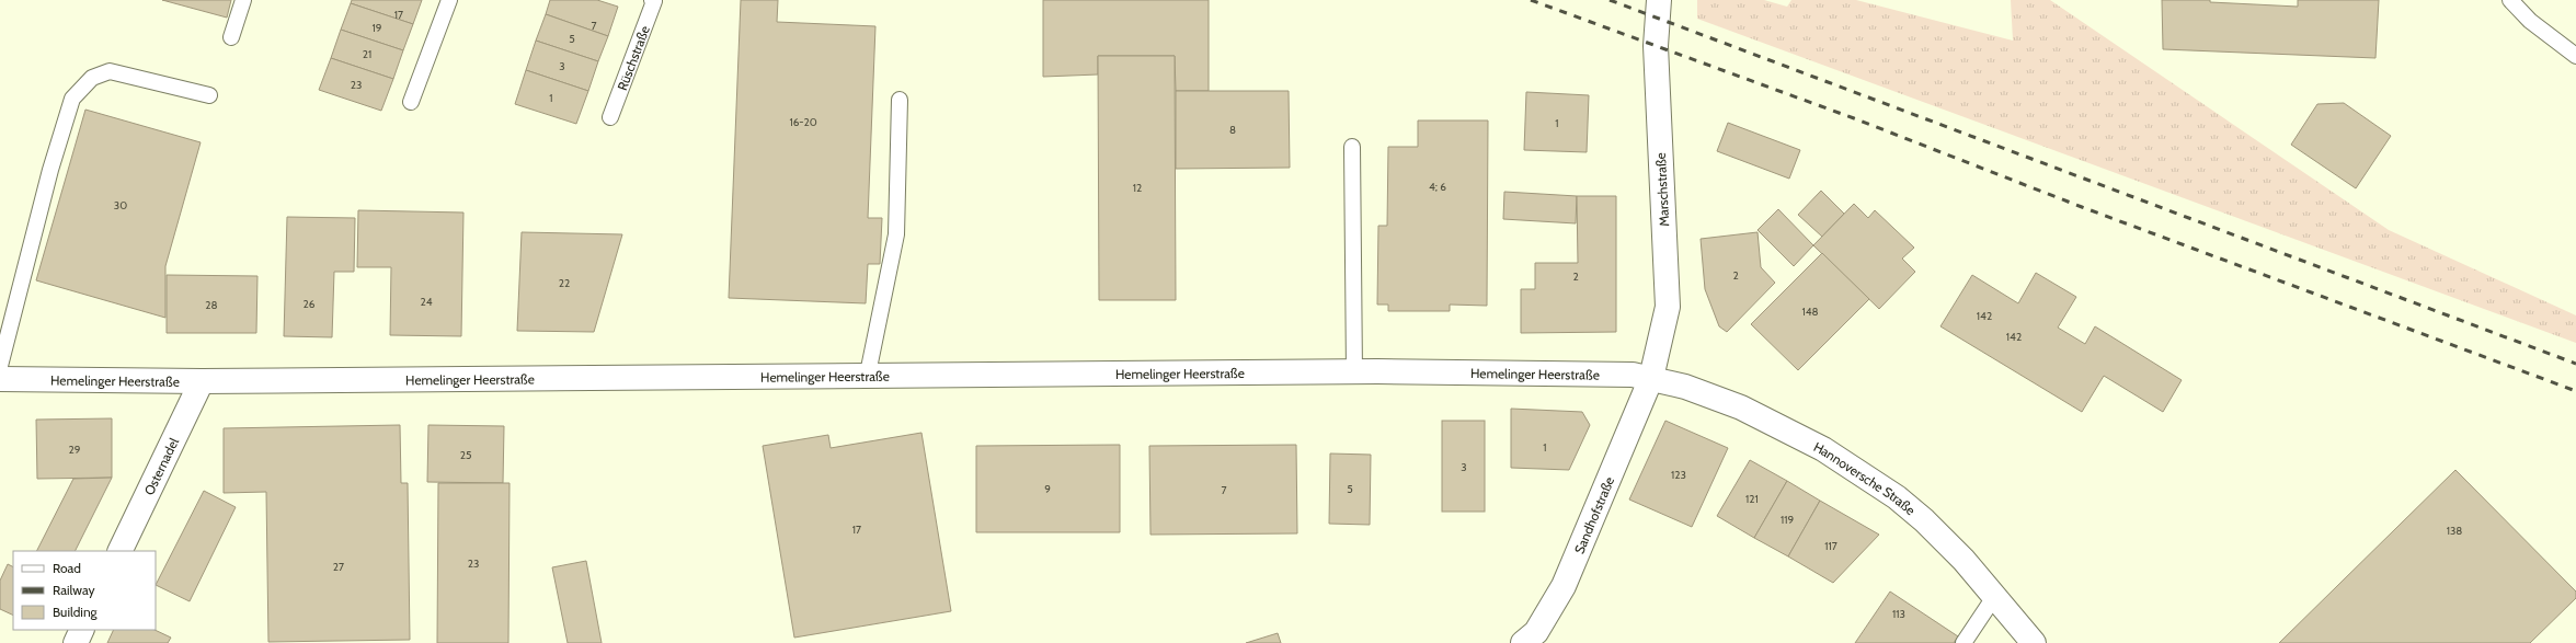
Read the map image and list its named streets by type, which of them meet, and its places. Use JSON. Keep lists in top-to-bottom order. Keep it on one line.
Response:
{"streets":{"main road":["Marschstraße","Hemelinger Heerstraße","Osternadel","Hannoversche Straße","Sandhofstraße"],"lane":["Rüschstraße"]},"crossings":[["Marschstraße","Hemelinger Heerstraße"],["Marschstraße","Hannoversche Straße"],["Marschstraße","Sandhofstraße"],["Hemelinger Heerstraße","Osternadel"],["Hemelinger Heerstraße","Hannoversche Straße"],["Hemelinger Heerstraße","Sandhofstraße"],["Hannoversche Straße","Sandhofstraße"]],"house_numbers":["17","7","19","5","21","3","23","1","16-20","1","8","4; 6","12","30","2","2","22","24","26","28","148","142","142","1","29","25","3","123","9","5","7","121","119","17","138","117","23","27","113"],"legend":["Road","Railway","Building"]}
